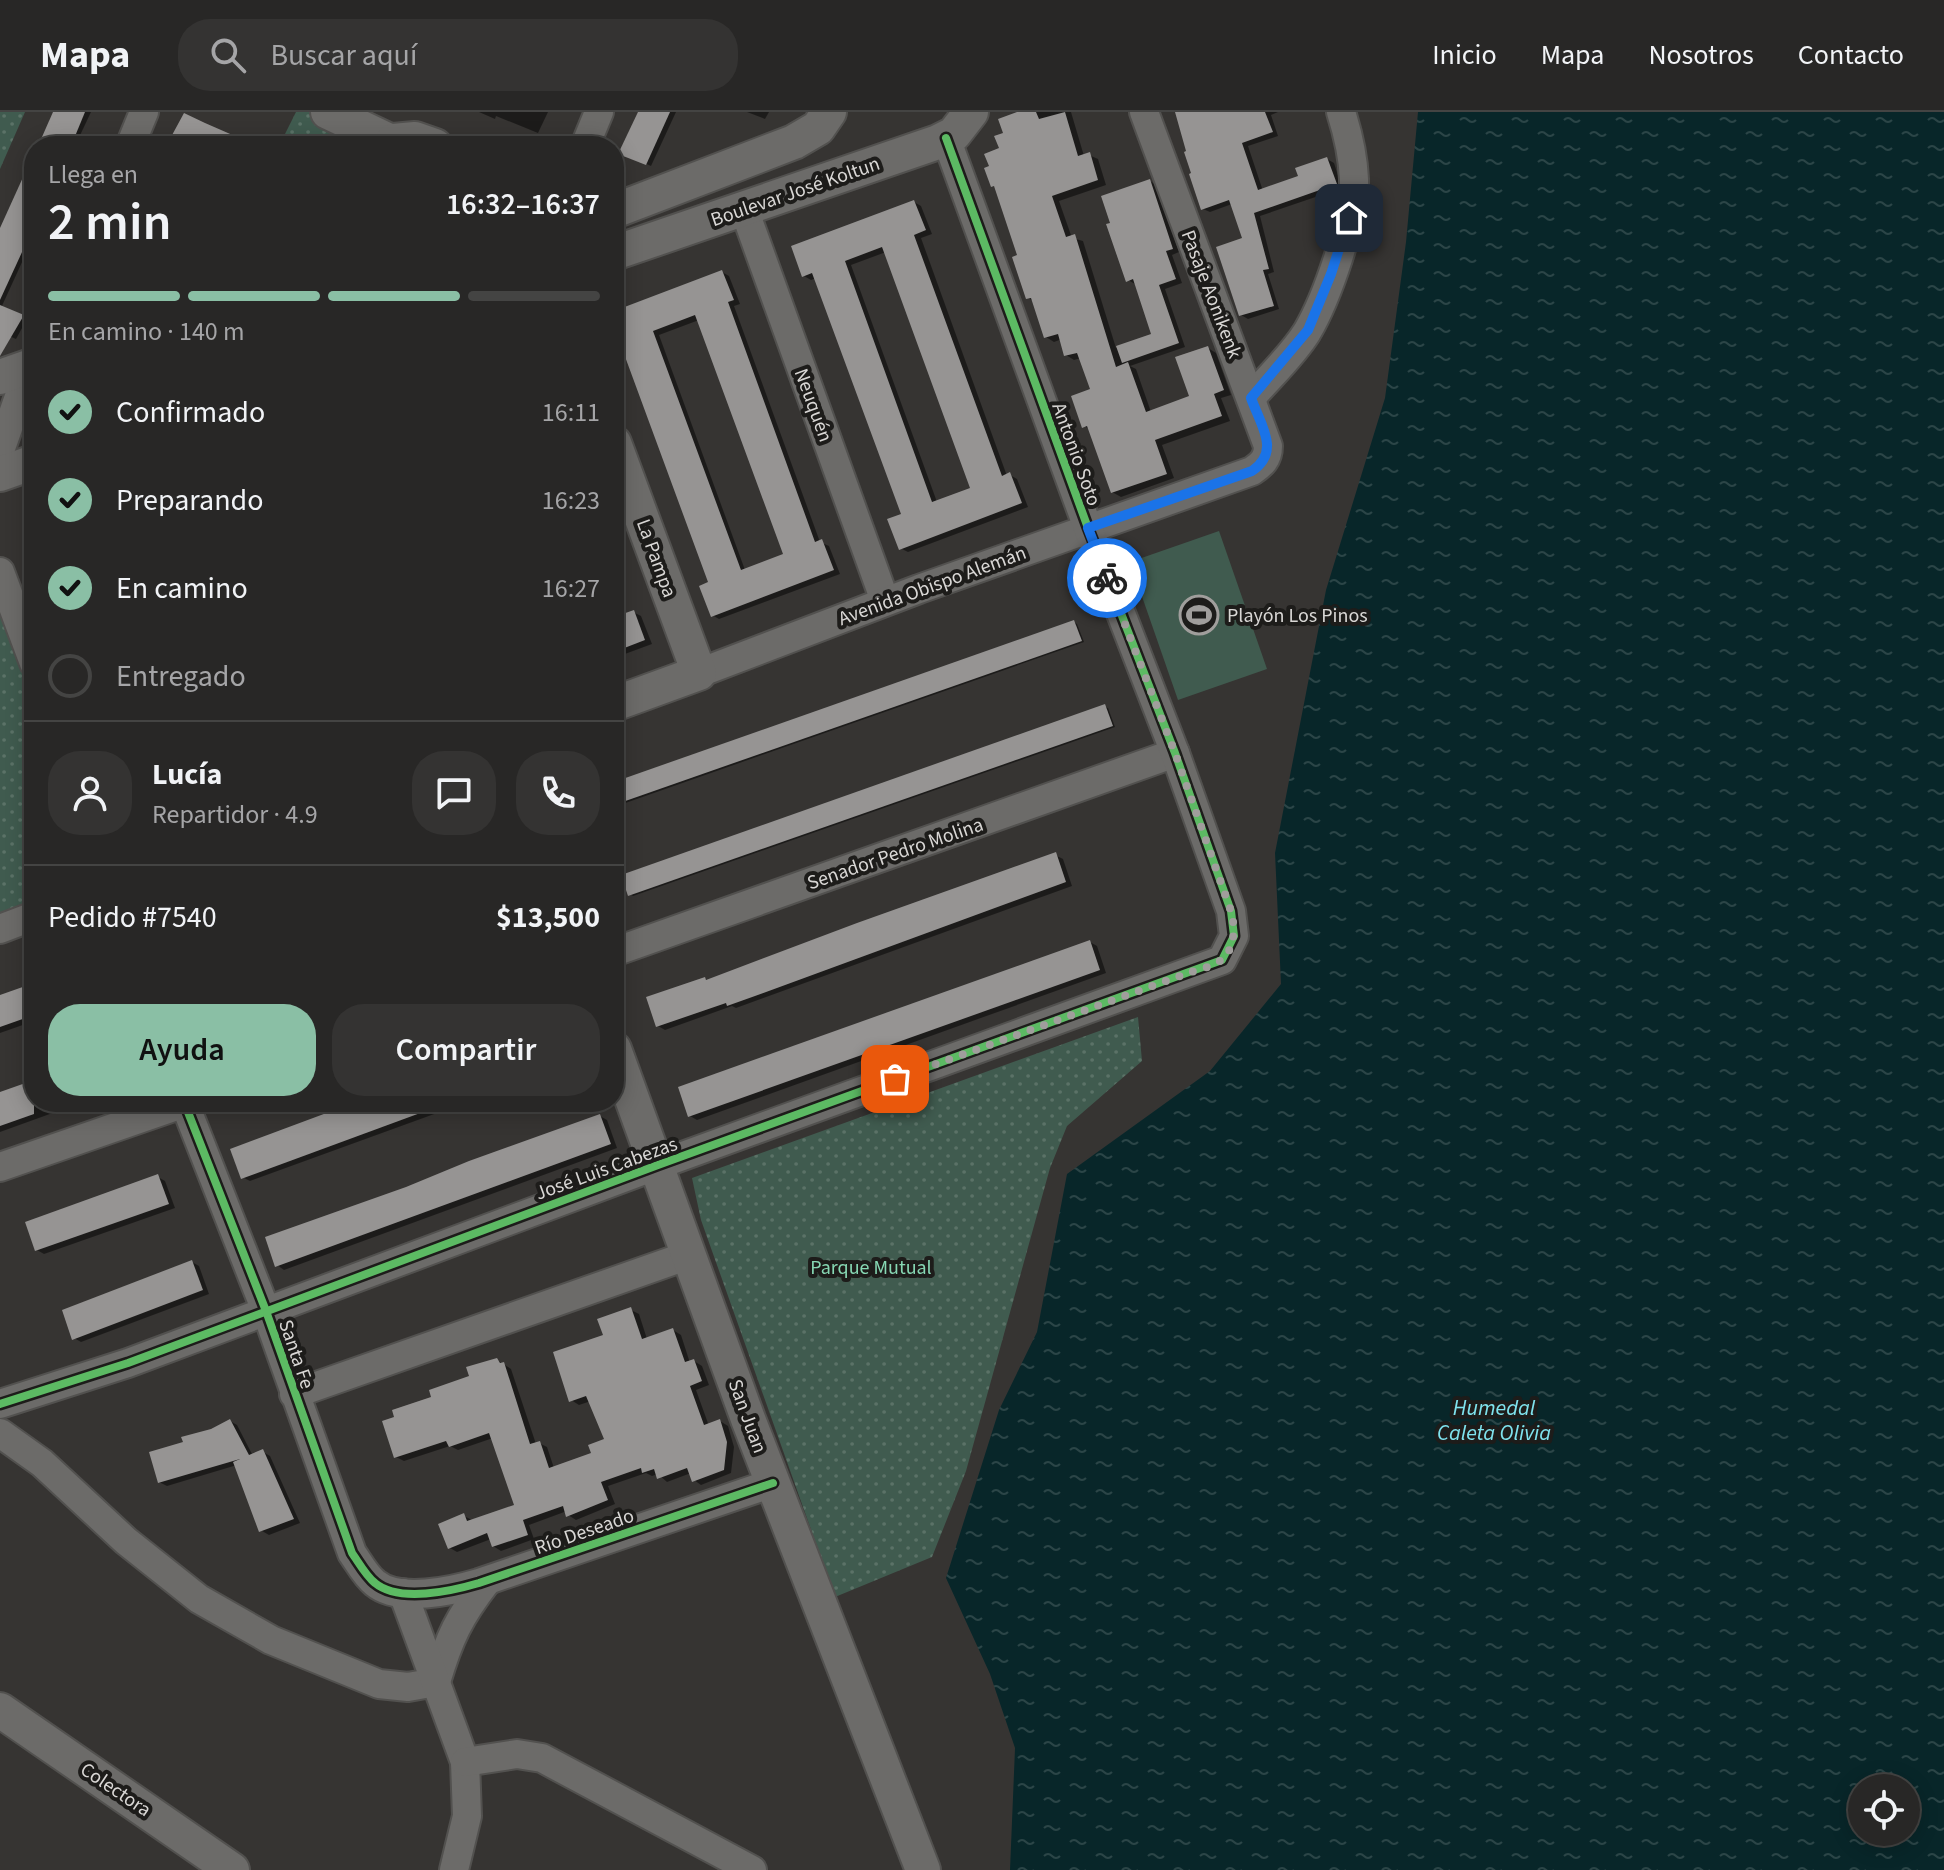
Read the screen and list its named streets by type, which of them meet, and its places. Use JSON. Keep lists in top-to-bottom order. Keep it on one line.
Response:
{"streets":{"street":["Boulevar José Koltun","Pasaje Aonikenk","Neuquén","Antonio Soto","La Pampa","Avenida Obispo Alemán","Senador Pedro Molina","José Luis Cabezas","Santa Fe","San Juan","Río Deseado","Colectora"]},"crossings":[["Boulevar José Koltun","Neuquén"],["Boulevar José Koltun","Antonio Soto"],["Pasaje Aonikenk","Avenida Obispo Alemán"],["Neuquén","Avenida Obispo Alemán"],["Antonio Soto","Avenida Obispo Alemán"],["Antonio Soto","Senador Pedro Molina"],["Antonio Soto","José Luis Cabezas"],["La Pampa","Avenida Obispo Alemán"],["José Luis Cabezas","Santa Fe"],["José Luis Cabezas","San Juan"],["Santa Fe","Río Deseado"],["San Juan","Río Deseado"]],"water":["Humedal Caleta Olivia"],"parks":["Parque Mutual"],"places":{"sports":["Playón Los Pinos"]},"page":{"header":"Mapa","search":"Buscar aquí","nav":["Inicio","Mapa","Nosotros","Contacto"],"heading":["2 min","Llega en","16:32–16:37"],"panel":["Lucía","Repartidor · 4.9","Pedido #7540","$13,500"],"bar":"En camino · 140 m","list":[["Confirmado","16:11"],["Preparando","16:23"],["En camino","16:27"],"Entregado"],"buttons":["Ayuda","Compartir"]}}
